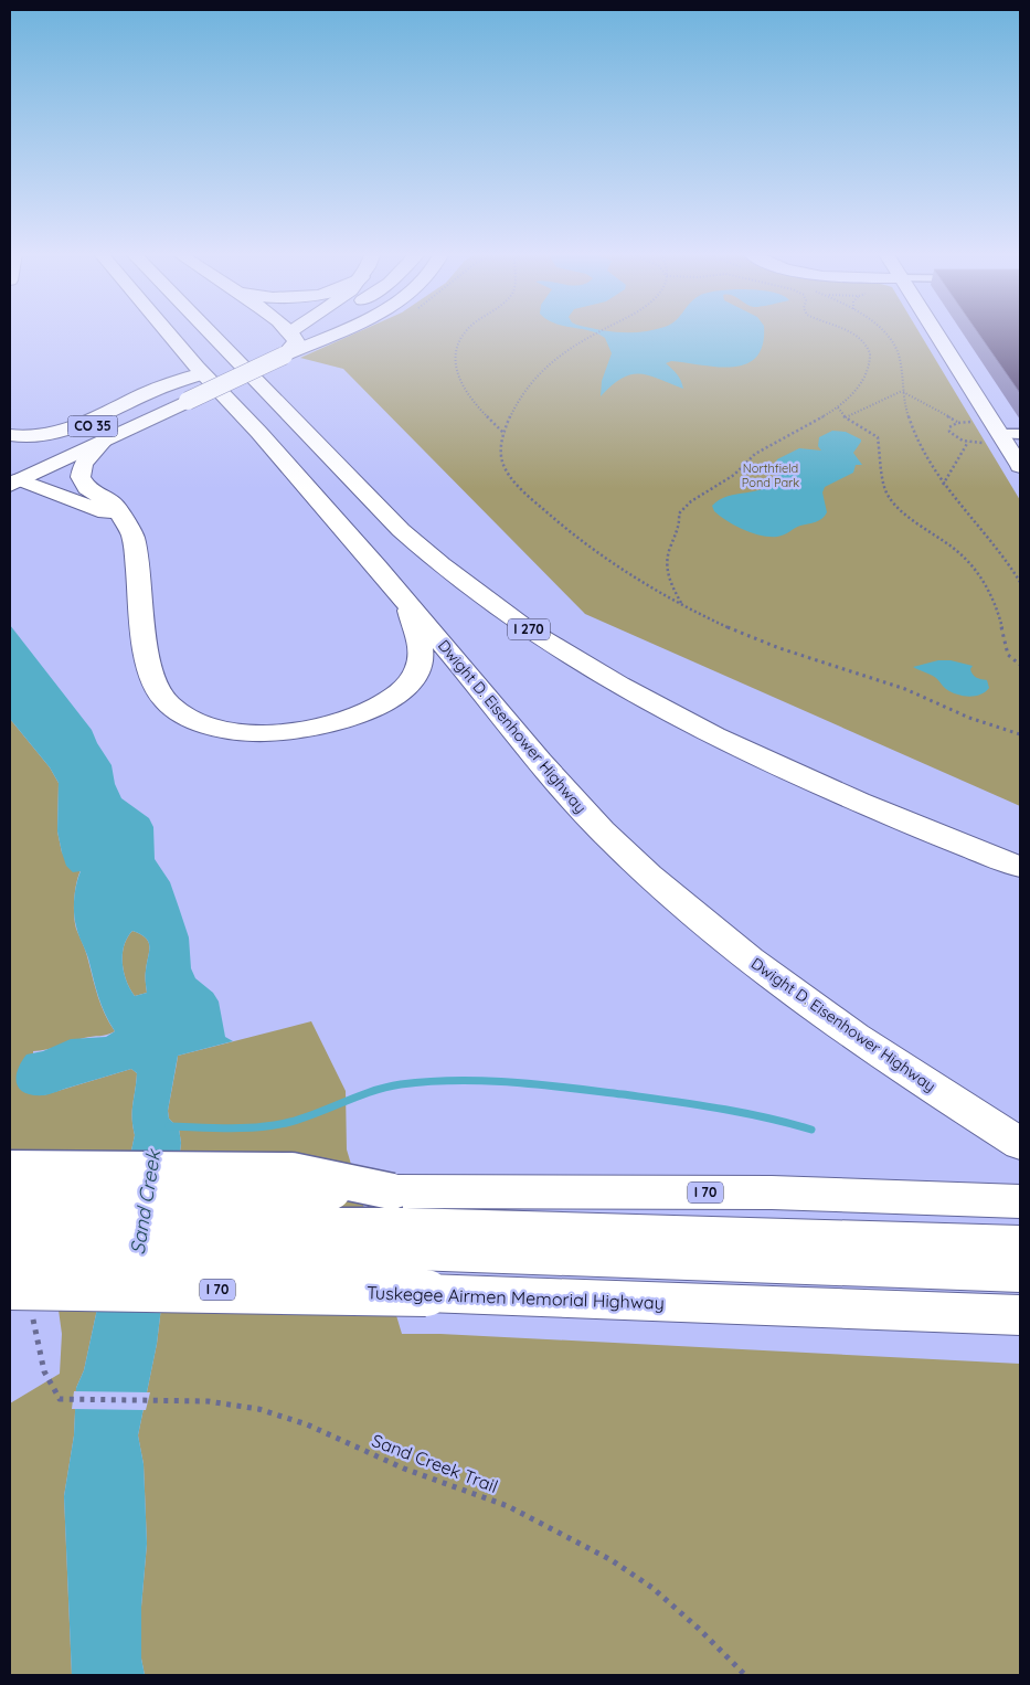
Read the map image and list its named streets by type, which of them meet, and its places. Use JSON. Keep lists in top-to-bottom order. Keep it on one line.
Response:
{"streets":{"main road":["CO 35","I 270","Dwight D. Eisenhower Highway","I 70","Tuskegee Airmen Memorial Highway"],"path":["Sand Creek Trail"]},"water":["Sand Creek"],"parks":["Northfield Pond Park"]}
